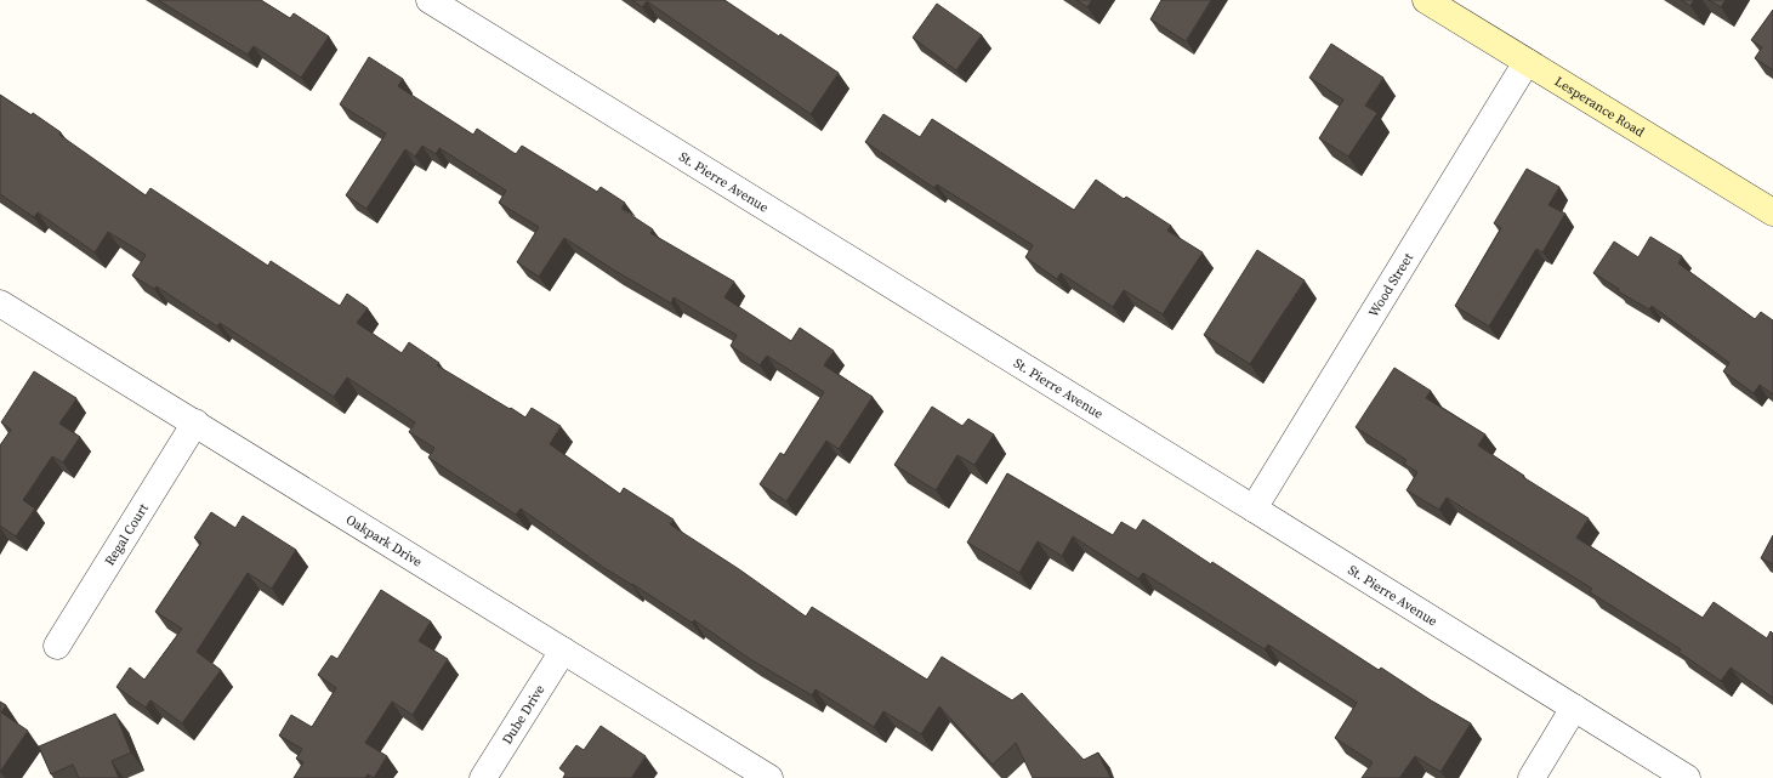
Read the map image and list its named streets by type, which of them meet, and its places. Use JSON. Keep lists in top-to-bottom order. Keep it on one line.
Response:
{"streets":{"main road":["Lesperance Road"],"street":["St. Pierre Avenue","Wood Street","Regal Court","Oakpark Drive","Dube Drive"]},"crossings":[["Lesperance Road","Wood Street"],["St. Pierre Avenue","Wood Street"],["Regal Court","Oakpark Drive"],["Oakpark Drive","Dube Drive"]]}
